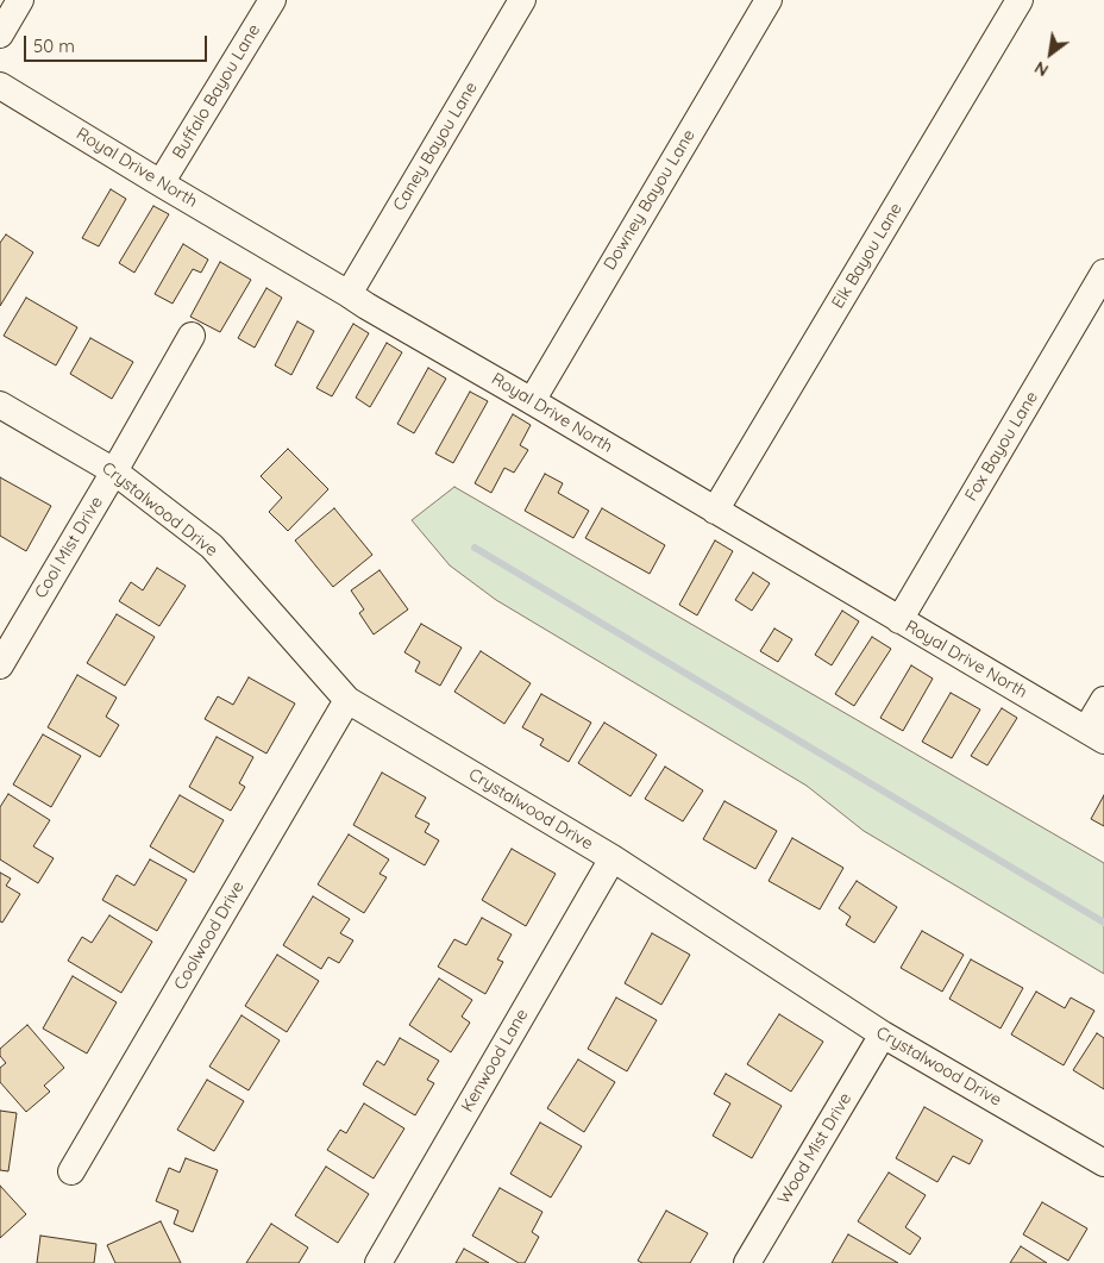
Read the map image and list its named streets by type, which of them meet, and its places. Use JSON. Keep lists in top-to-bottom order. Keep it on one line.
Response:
{"streets":{"street":["Buffalo Bayou Lane","Caney Bayou Lane","Royal Drive North","Downey Bayou Lane","Elk Bayou Lane","Fox Bayou Lane","Crystalwood Drive","Cool Mist Drive","Coolwood Drive","Kenwood Lane","Wood Mist Drive"]},"crossings":[["Buffalo Bayou Lane","Royal Drive North"],["Caney Bayou Lane","Royal Drive North"],["Royal Drive North","Downey Bayou Lane"],["Royal Drive North","Elk Bayou Lane"],["Royal Drive North","Fox Bayou Lane"],["Crystalwood Drive","Cool Mist Drive"],["Crystalwood Drive","Coolwood Drive"],["Crystalwood Drive","Kenwood Lane"],["Crystalwood Drive","Wood Mist Drive"]],"scale_bar":"50 m","north":"bottom left"}
